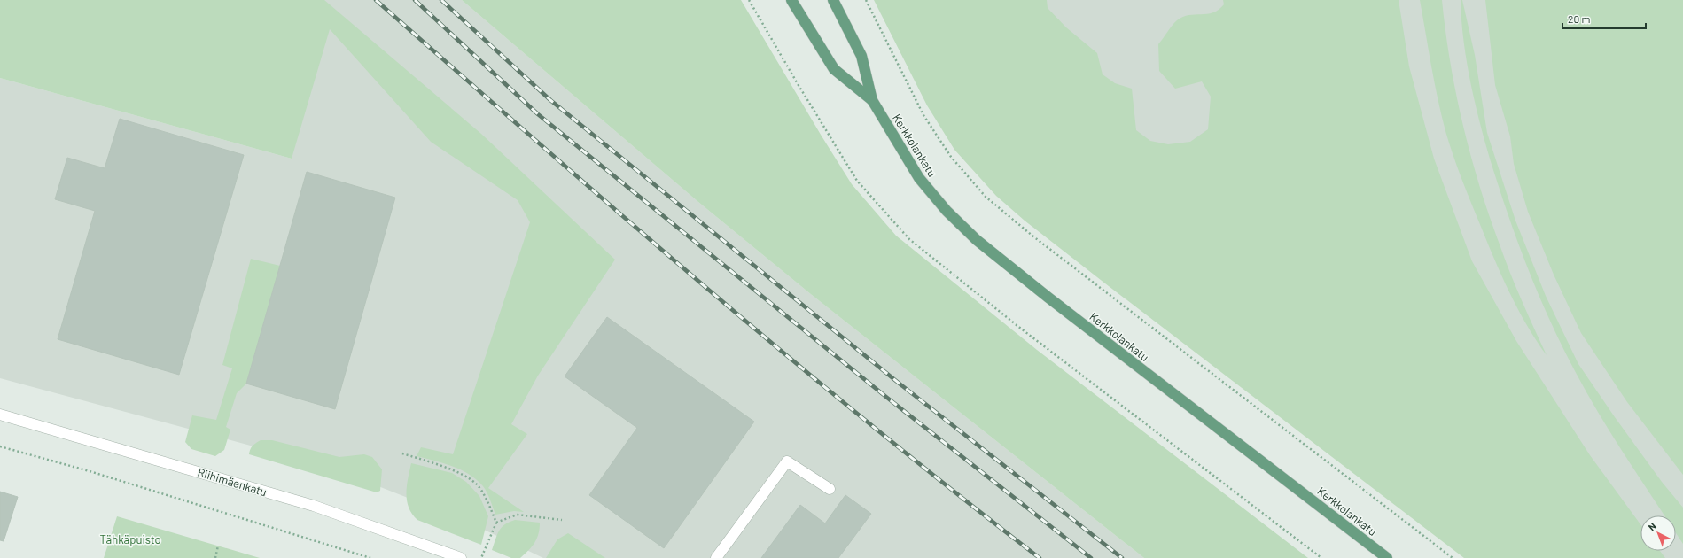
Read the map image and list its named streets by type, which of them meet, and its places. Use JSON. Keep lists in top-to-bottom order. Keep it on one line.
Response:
{"streets":{"main road":["Kerkkolankatu"],"street":["Riihimäenkatu"]},"parks":["Tähkäpuisto"],"scale_bar":"20 m","north":"top left"}
